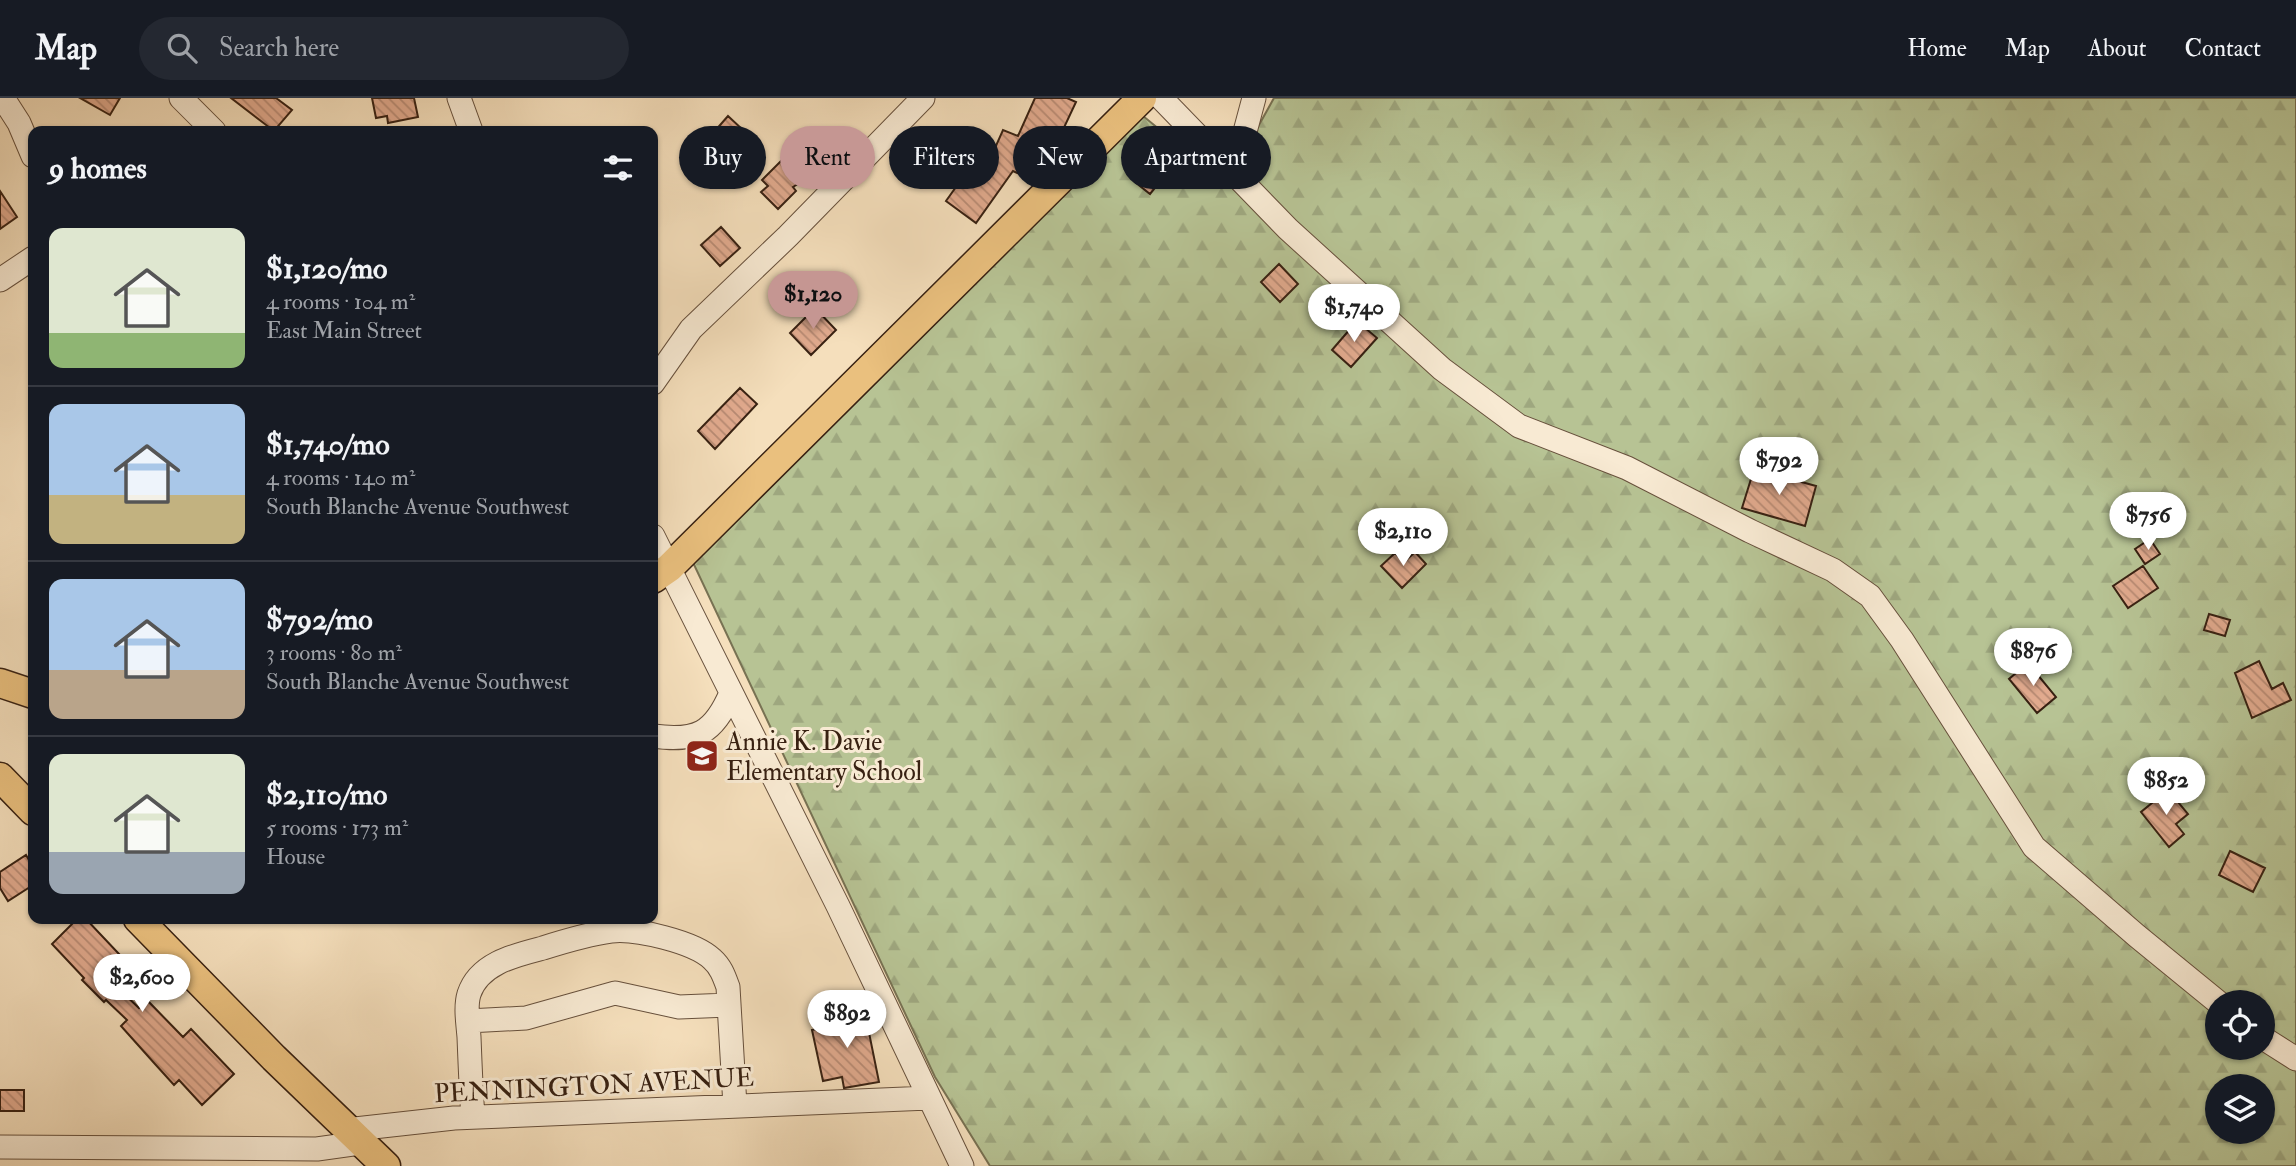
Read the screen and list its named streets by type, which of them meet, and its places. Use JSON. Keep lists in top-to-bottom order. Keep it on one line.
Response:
{"streets":{"street":["PENNINGTON AVENUE"]},"places":{"school or university":["Annie K. Davie Elementary School"]},"page":{"header":"Map","search":"Search here","nav":["Home","Map","About","Contact"],"chip":["Buy","Rent","Filters","New","Apartment"],"heading":"9 homes","list":[{"name":"$1,120/mo","note":"4 rooms · 104 m² · East Main Street"},{"name":"$1,740/mo","note":"4 rooms · 140 m² · South Blanche Avenue Southwest"},{"name":"$792/mo","note":"3 rooms · 80 m² · South Blanche Avenue Southwest"},{"name":"$2,110/mo","note":"5 rooms · 173 m² · House"}],"price":["$1,120","$1,740","$792","$756","$2,110","$876","$852","$2,600","$892"]}}
